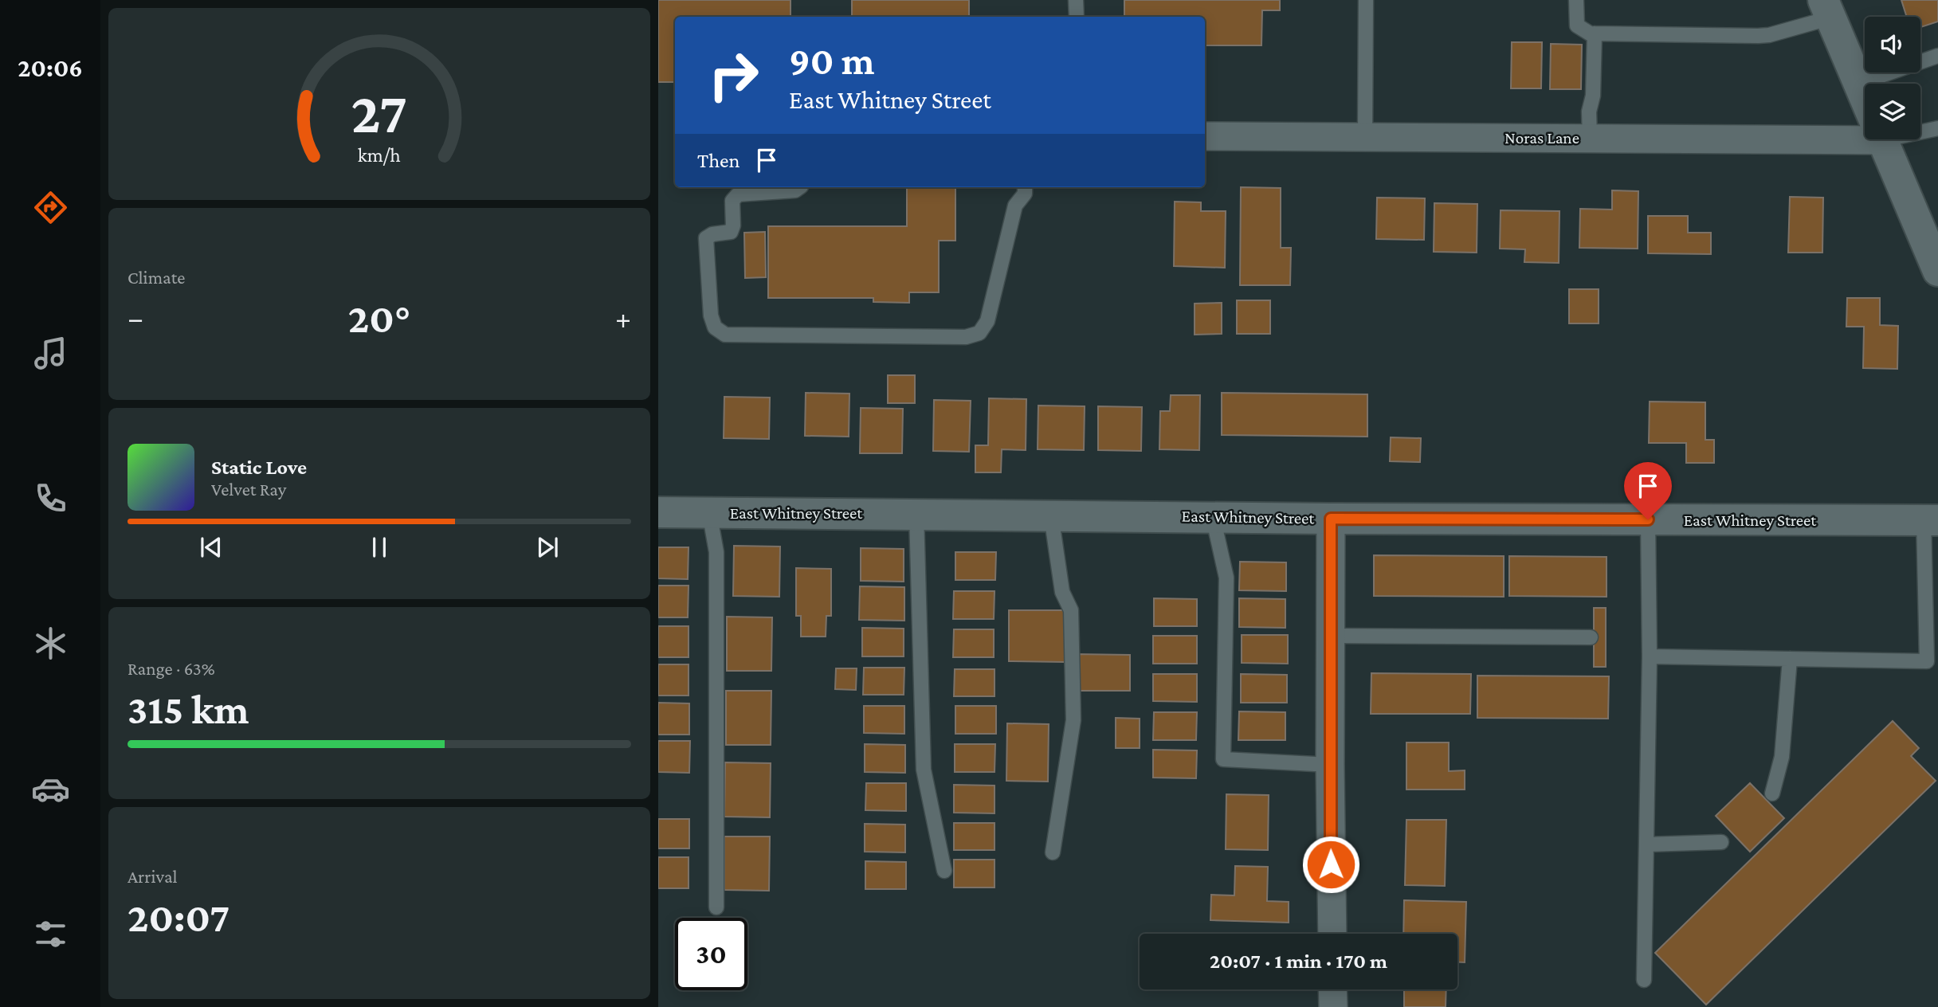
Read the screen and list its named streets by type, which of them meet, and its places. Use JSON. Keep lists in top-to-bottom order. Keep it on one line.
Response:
{"streets":{"street":["Noras Lane","East Whitney Street"]},"page":{"tabs":"20:06","turn":["90 m","East Whitney Street"],"then":"Then","tile":["Climate",["Range · 63%","315 km"],["Arrival","20:07"]],"heat":["−","20°","+"],"song":["Static Love","Velvet Ray"],"limit":"30","trip":"20:07 · 1 min · 170 m","gauge":["27","km/h"]}}
